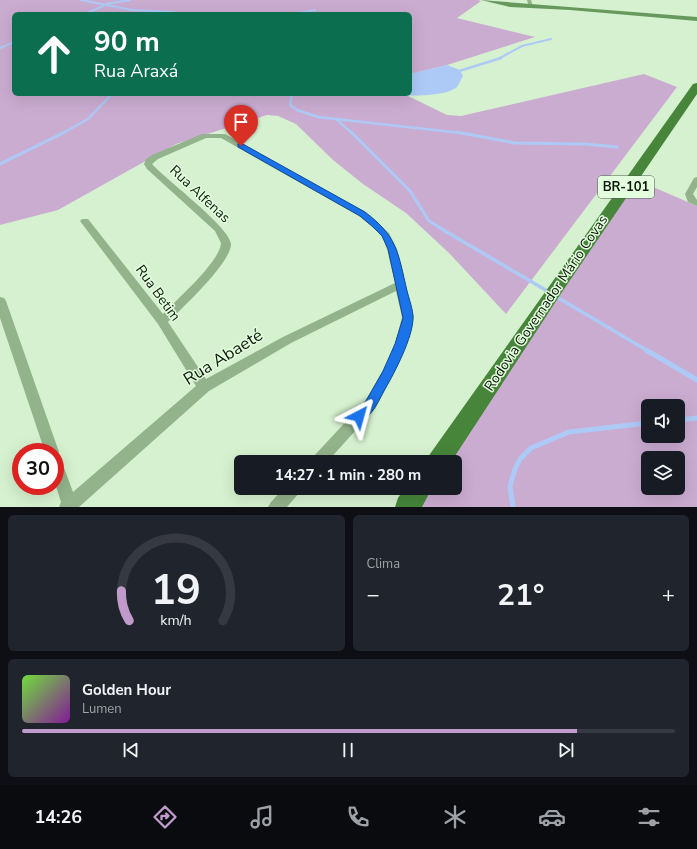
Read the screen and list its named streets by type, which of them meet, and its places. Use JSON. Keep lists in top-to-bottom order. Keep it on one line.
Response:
{"streets":{"main road":["BR-101","Rodovia Governador Mário Covas"],"street":["Rua Alfenas","Rua Betim","Rua Abaeté"]},"crossings":[["Rua Alfenas","Rua Betim"],["Rua Alfenas","Rua Abaeté"],["Rua Betim","Rua Abaeté"]],"page":{"turn":["90 m","Rua Araxá"],"limit":"30","trip":"14:27 · 1 min · 280 m","tile":"Clima","heat":["−","21°","+"],"song":["Golden Hour","Lumen"],"tabs":"14:26","gauge":["19","km/h"]}}
